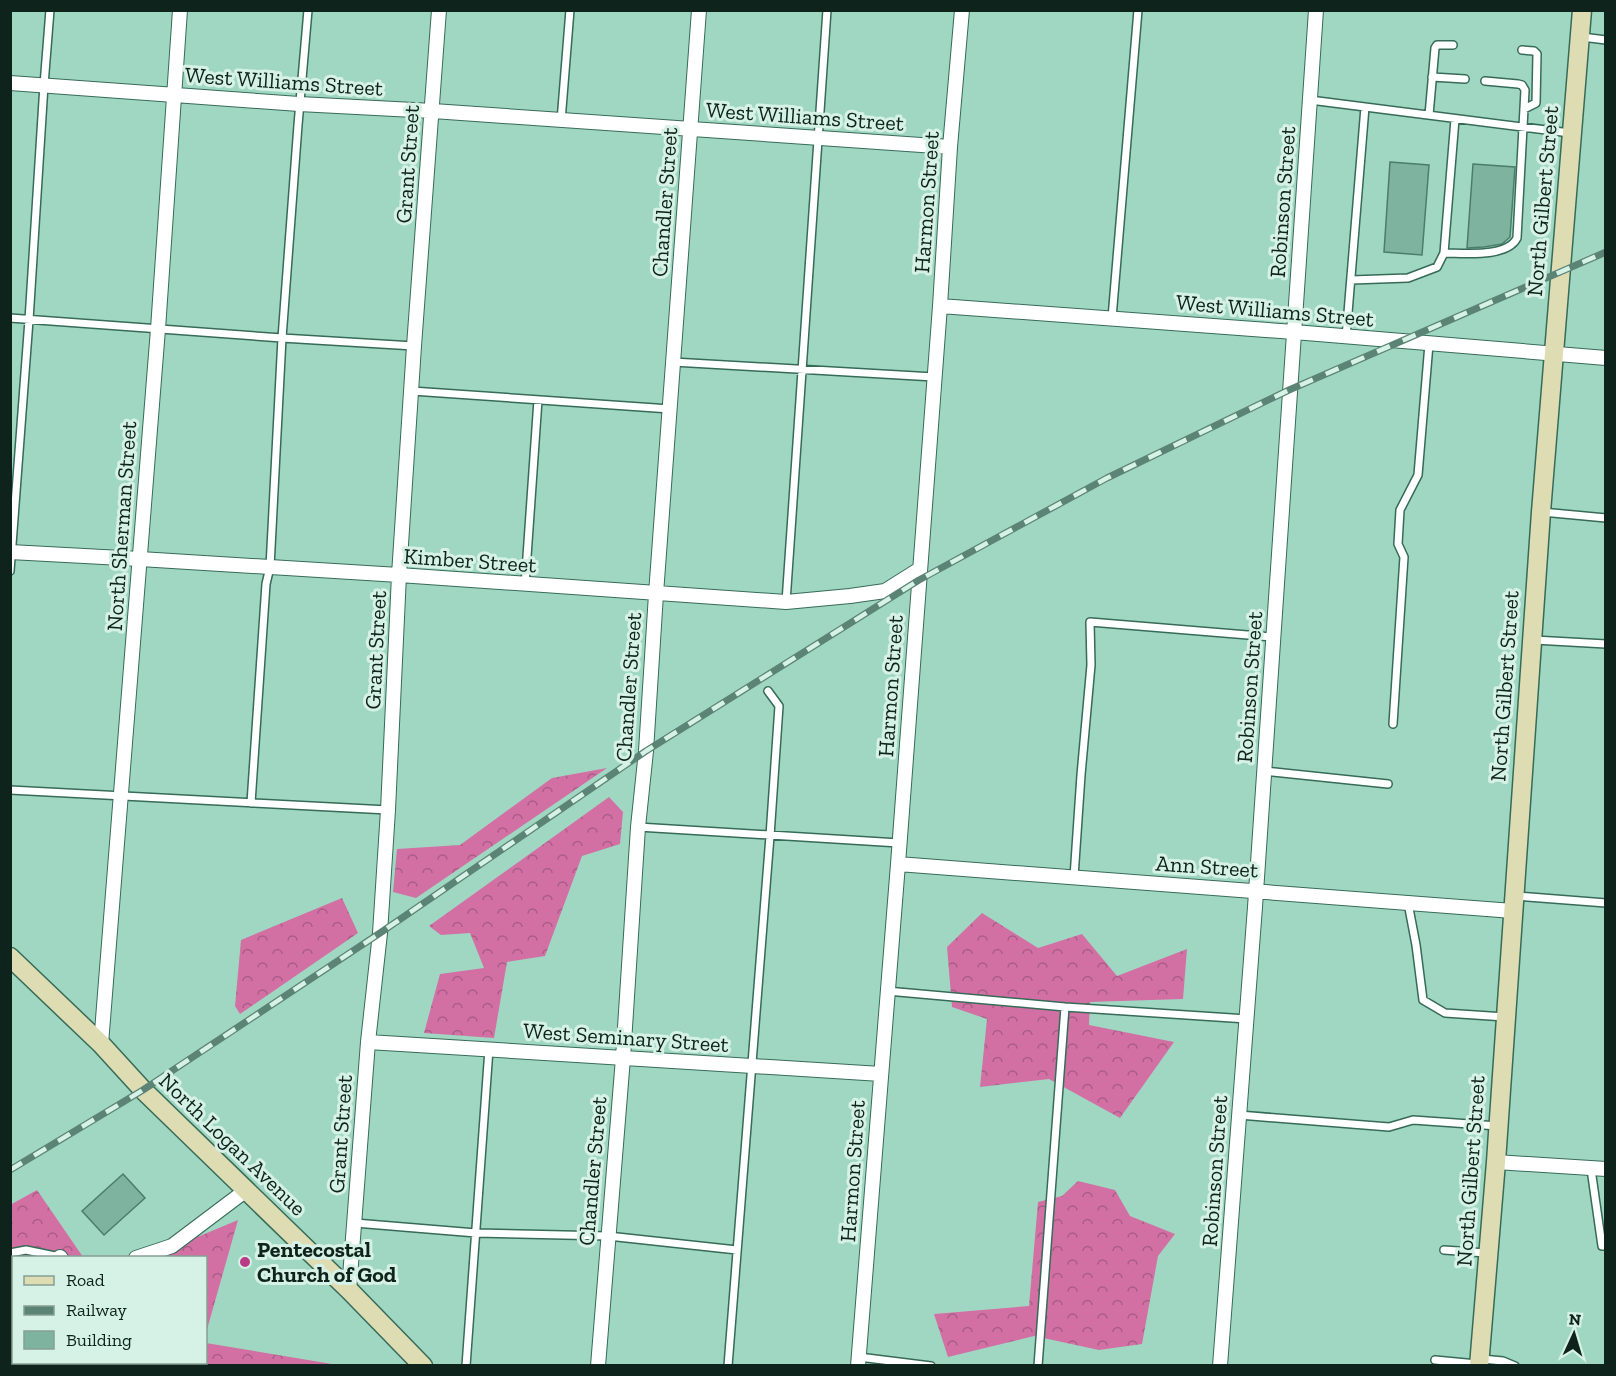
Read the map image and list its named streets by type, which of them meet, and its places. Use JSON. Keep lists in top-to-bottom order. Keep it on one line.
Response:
{"streets":{"main road":["North Gilbert Street","North Logan Avenue"],"street":["West Williams Street","Grant Street","Chandler Street","Harmon Street","Robinson Street","North Sherman Street","Kimber Street","Ann Street","West Seminary Street"]},"crossings":[["West Williams Street","Grant Street"],["West Williams Street","North Gilbert Street"],["West Williams Street","Chandler Street"],["West Williams Street","Harmon Street"],["West Williams Street","Robinson Street"],["West Williams Street","North Sherman Street"],["Grant Street","Kimber Street"],["Grant Street","West Seminary Street"],["Grant Street","North Logan Avenue"],["North Gilbert Street","Ann Street"],["Chandler Street","Kimber Street"],["Chandler Street","West Seminary Street"],["Harmon Street","Kimber Street"],["Harmon Street","Ann Street"],["Harmon Street","West Seminary Street"],["Robinson Street","Ann Street"],["North Sherman Street","Kimber Street"],["North Sherman Street","North Logan Avenue"]],"places":["Pentecostal Church of God"],"legend":["Road","Railway","Building"],"north":"top"}
